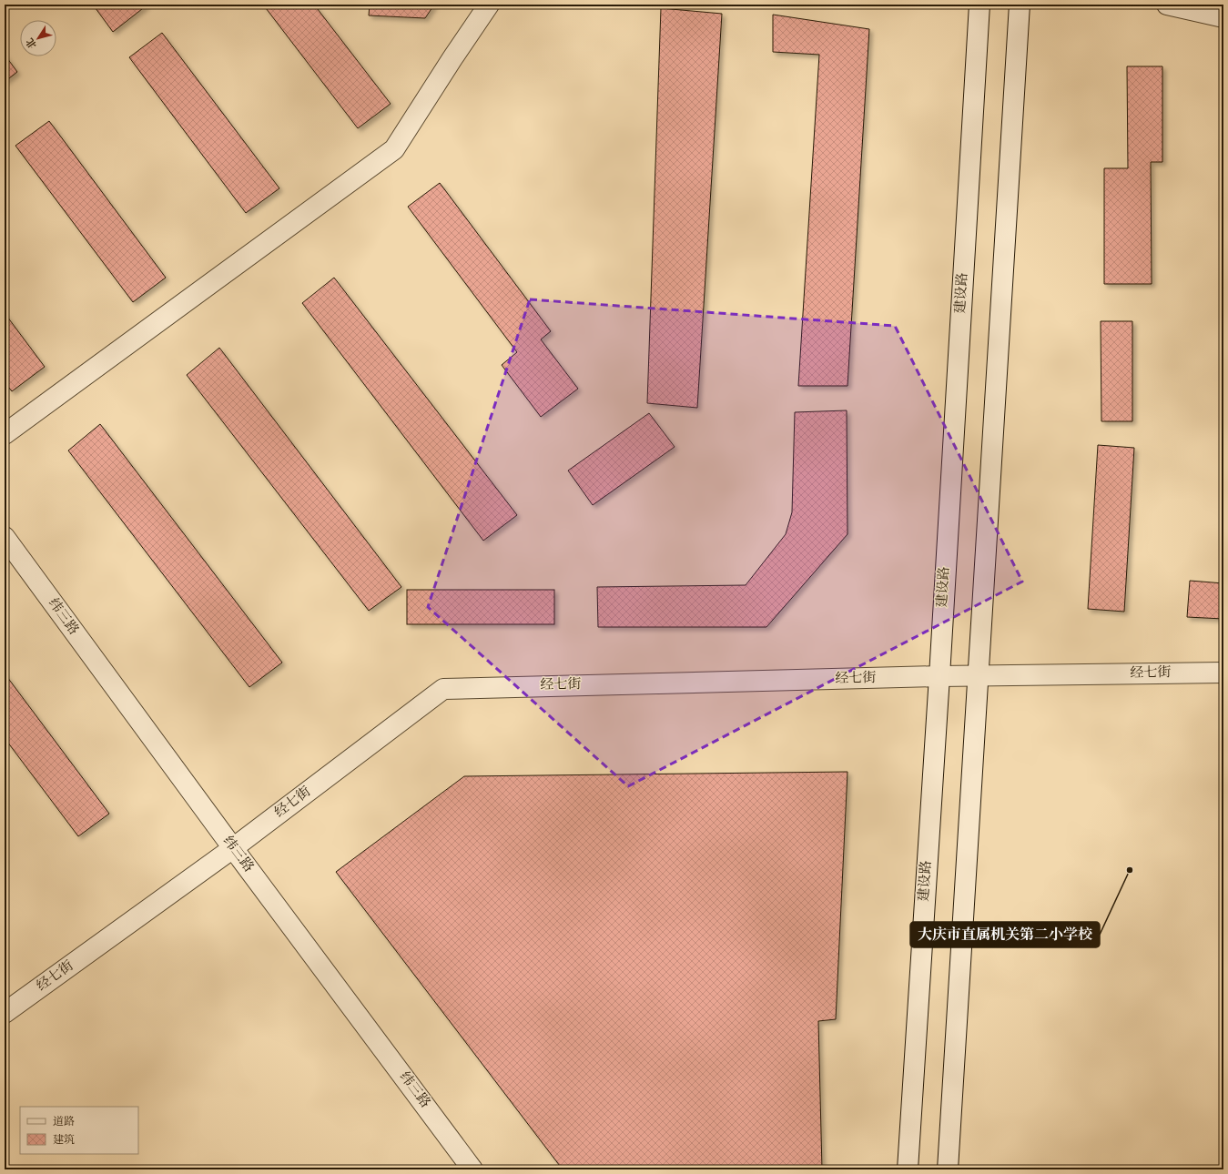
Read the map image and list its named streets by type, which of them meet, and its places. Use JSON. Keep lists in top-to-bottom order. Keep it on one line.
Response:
{"streets":{"street":["建设路","纬三路","经七街"]},"crossings":[["建设路","经七街"],["纬三路","经七街"]],"places":["大庆市直属机关第二小学校"],"legend":["道路","建筑"],"north":"bottom left"}
